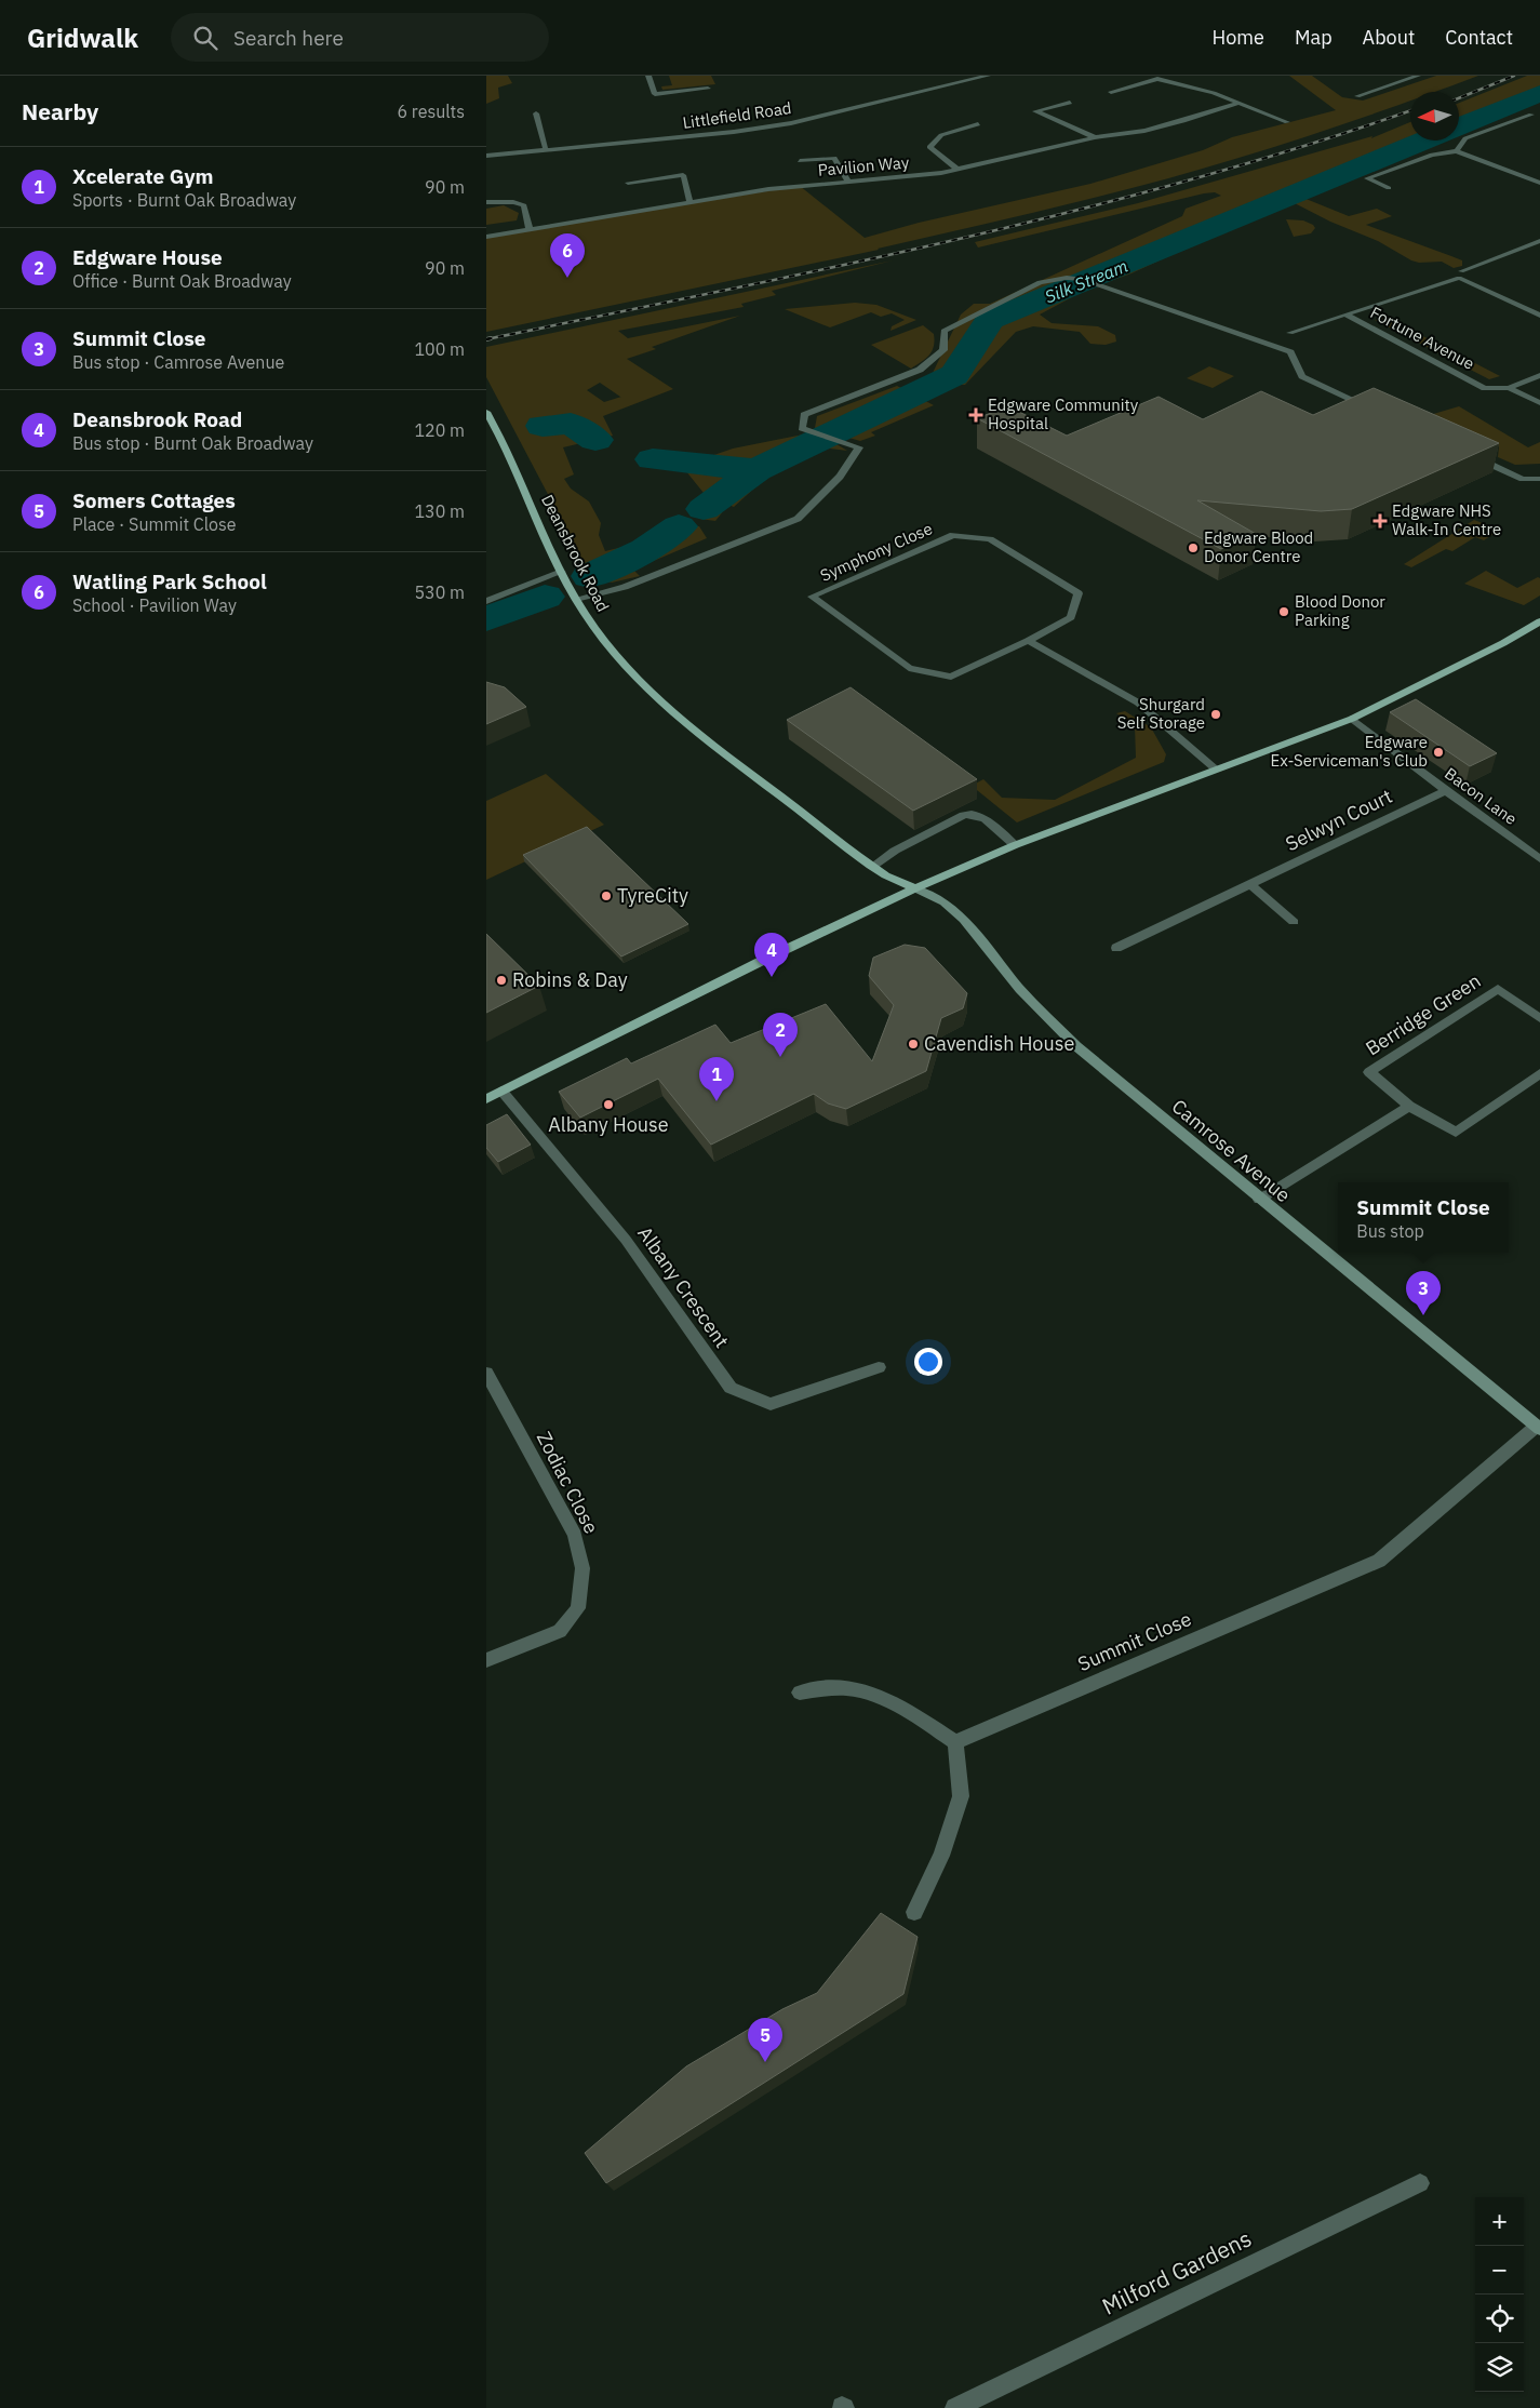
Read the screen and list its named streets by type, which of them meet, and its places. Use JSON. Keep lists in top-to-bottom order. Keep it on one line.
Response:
{"streets":{"main road":["Deansbrook Road"],"street":["Littlefield Road","Pavilion Way","Fortune Avenue","Symphony Close","Bacon Lane","Selwyn Court","Berridge Green","Camrose Avenue","Albany Crescent","Zodiac Close","Summit Close","Milford Gardens"]},"crossings":[["Deansbrook Road","Camrose Avenue"],["Bacon Lane","Selwyn Court"],["Camrose Avenue","Summit Close"]],"water":["Silk Stream"],"places":{"health":["Edgware Community Hospital","Edgware NHS Walk-In Centre"],"other":["Edgware Blood Donor Centre","Blood Donor Parking","Shurgard Self Storage","Edgware Ex-Serviceman's Club","TyreCity","Robins & Day","Cavendish House","Albany House"]},"north":"left","page":{"header":"Gridwalk","search":"Search here","nav":["Home","Map","About","Contact"],"heading":["Nearby","6 results"],"list":[{"mark":"1","name":"Xcelerate Gym","note":"Sports · Burnt Oak Broadway","value":"90 m"},{"mark":"2","name":"Edgware House","note":"Office · Burnt Oak Broadway","value":"90 m"},{"mark":"3","name":"Summit Close","note":"Bus stop · Camrose Avenue","value":"100 m"},{"mark":"4","name":"Deansbrook Road","note":"Bus stop · Burnt Oak Broadway","value":"120 m"},{"mark":"5","name":"Somers Cottages","note":"Place · Summit Close","value":"130 m"},{"mark":"6","name":"Watling Park School","note":"School · Pavilion Way","value":"530 m"}],"pins":["6","4","2","1","3","5"],"popup":["Summit Close","Bus stop"],"map_buttons":["+","−"]}}
